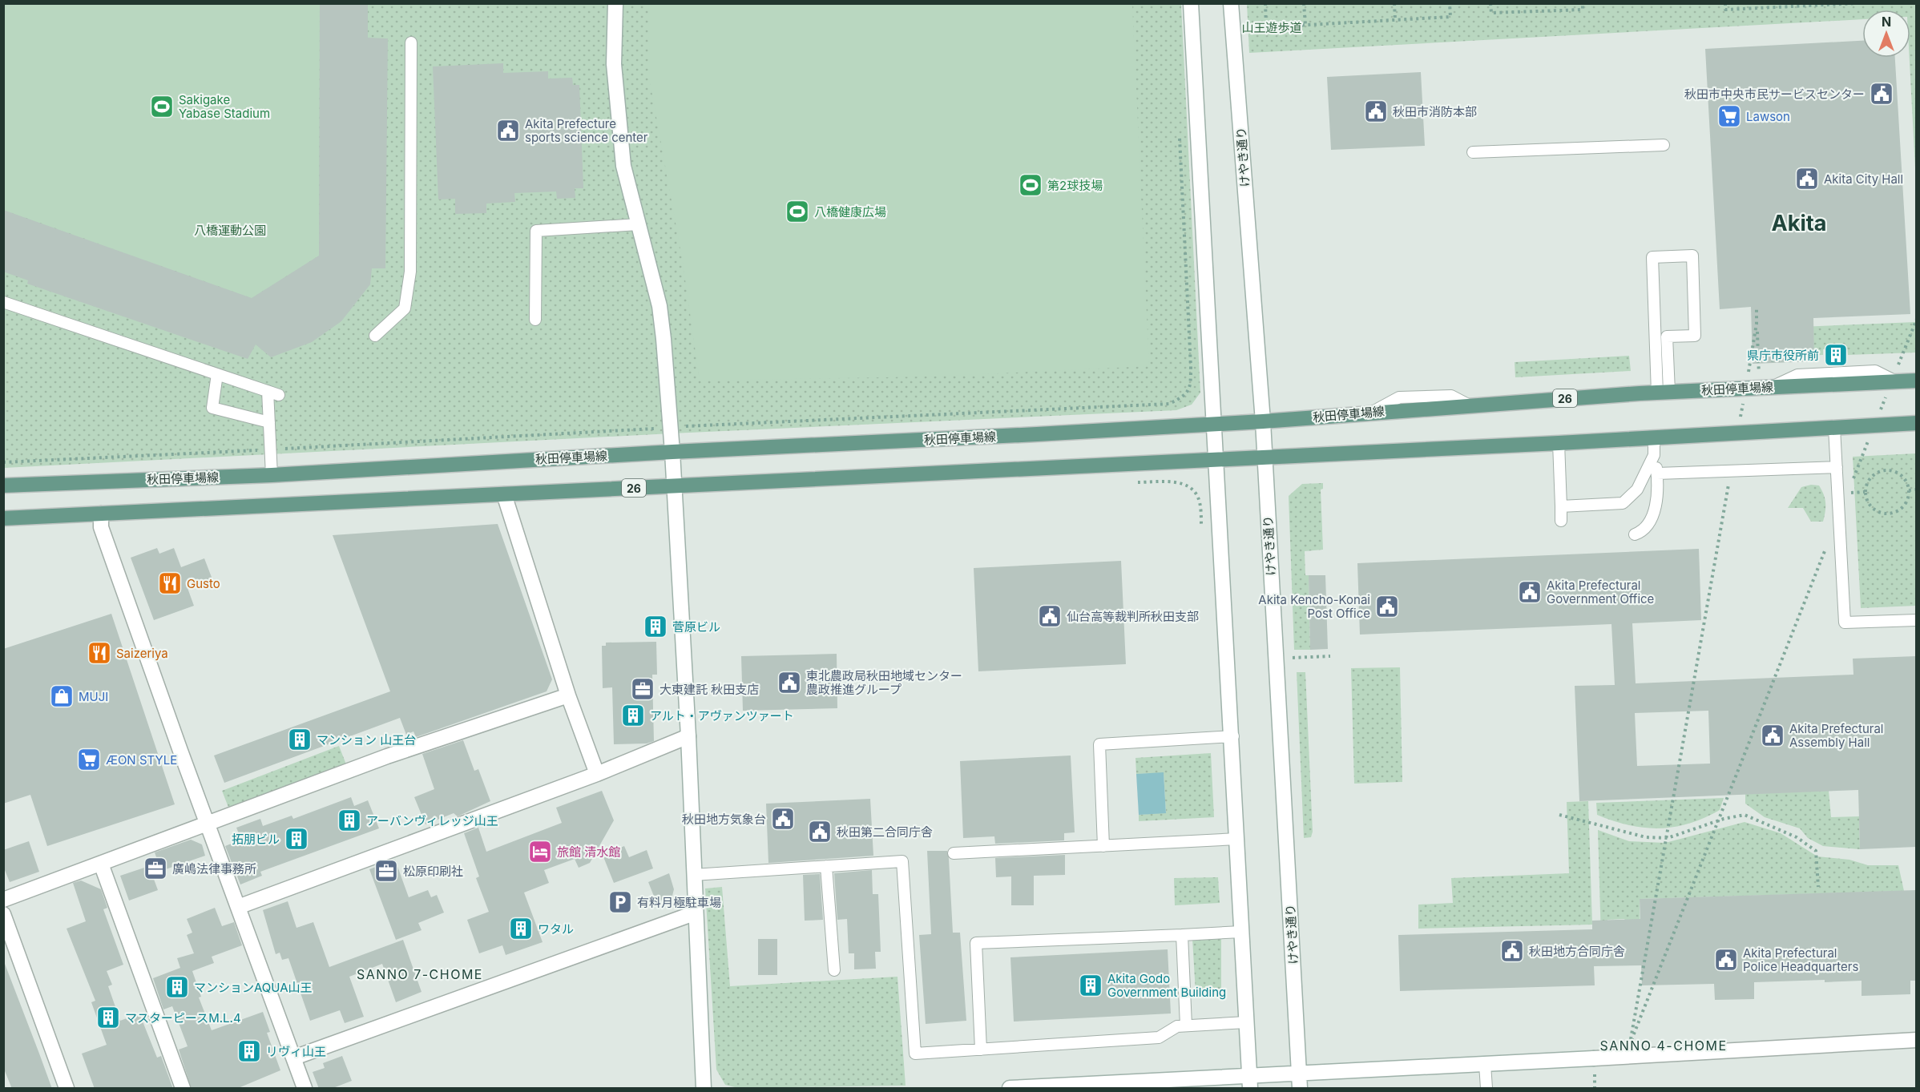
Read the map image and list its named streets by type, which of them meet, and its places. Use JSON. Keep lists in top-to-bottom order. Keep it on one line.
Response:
{"streets":{"main road":["秋田停車場線","26"],"street":["けやき通り"]},"crossings":[["けやき通り","秋田停車場線"],["けやき通り","26"]],"districts":["Akita","SANNO 7-CHOME","SANNO 4-CHOME"],"parks":["山王遊歩道","八橋運動公園"],"places":{"public building":["秋田市中央市民サービスセンター","秋田市消防本部","Akita Prefecture sports science center","Akita City Hall","Akita Prefectural Government Office","Akita Kencho-Konai Post Office","仙台高等裁判所秋田支部","東北農政局秋田地域センター 農政推進グループ","Akita Prefectural Assembly Hall","秋田地方気象台","秋田第二合同庁舎","秋田地方合同庁舎","Akita Prefectural Police Headquarters"],"sports":["Sakigake Yabase Stadium","第2球技場","八橋健康広場"],"supermarket":["Lawson","ÆON STYLE"],"building":["県庁市役所前","菅原ビル","アルト・アヴァンツァート","マンション 山王台","アーバンヴィレッジ山王","拓朋ビル","ワタル","Akita Godo Government Building","マンションAQUA山王","マスターピースM.L.4","リヴィ山王"],"restaurant":["Gusto","Saizeriya"],"office":["大東建託 秋田支店","廣嶋法律事務所","松原印刷社"],"shop":["MUJI"],"hotel":["旅館 清水館"],"parking":["有料月極駐車場"]},"north":"top"}
